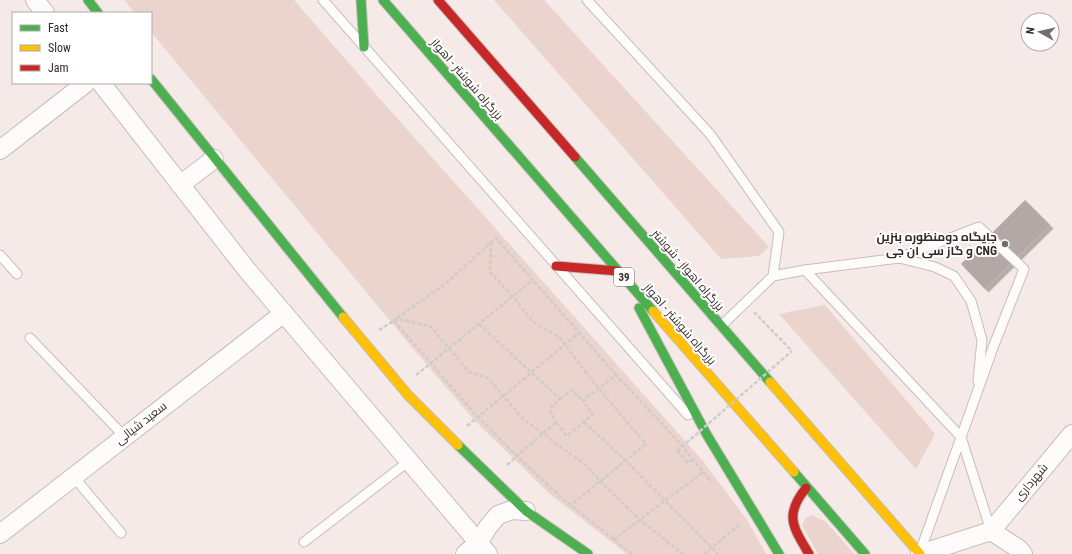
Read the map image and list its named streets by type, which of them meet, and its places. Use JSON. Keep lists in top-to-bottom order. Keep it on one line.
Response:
{"streets":{"main road":["بزرگراه شوشتر - اهواز","بزرگراه اهواز - شوشتر","39"],"street":["سعید شیالی","شهرداری"]},"places":["جایگاه دومنظوره بنزین و گاز سی ان جی CNG"],"legend":["Fast","Slow","Jam"],"north":"left"}
